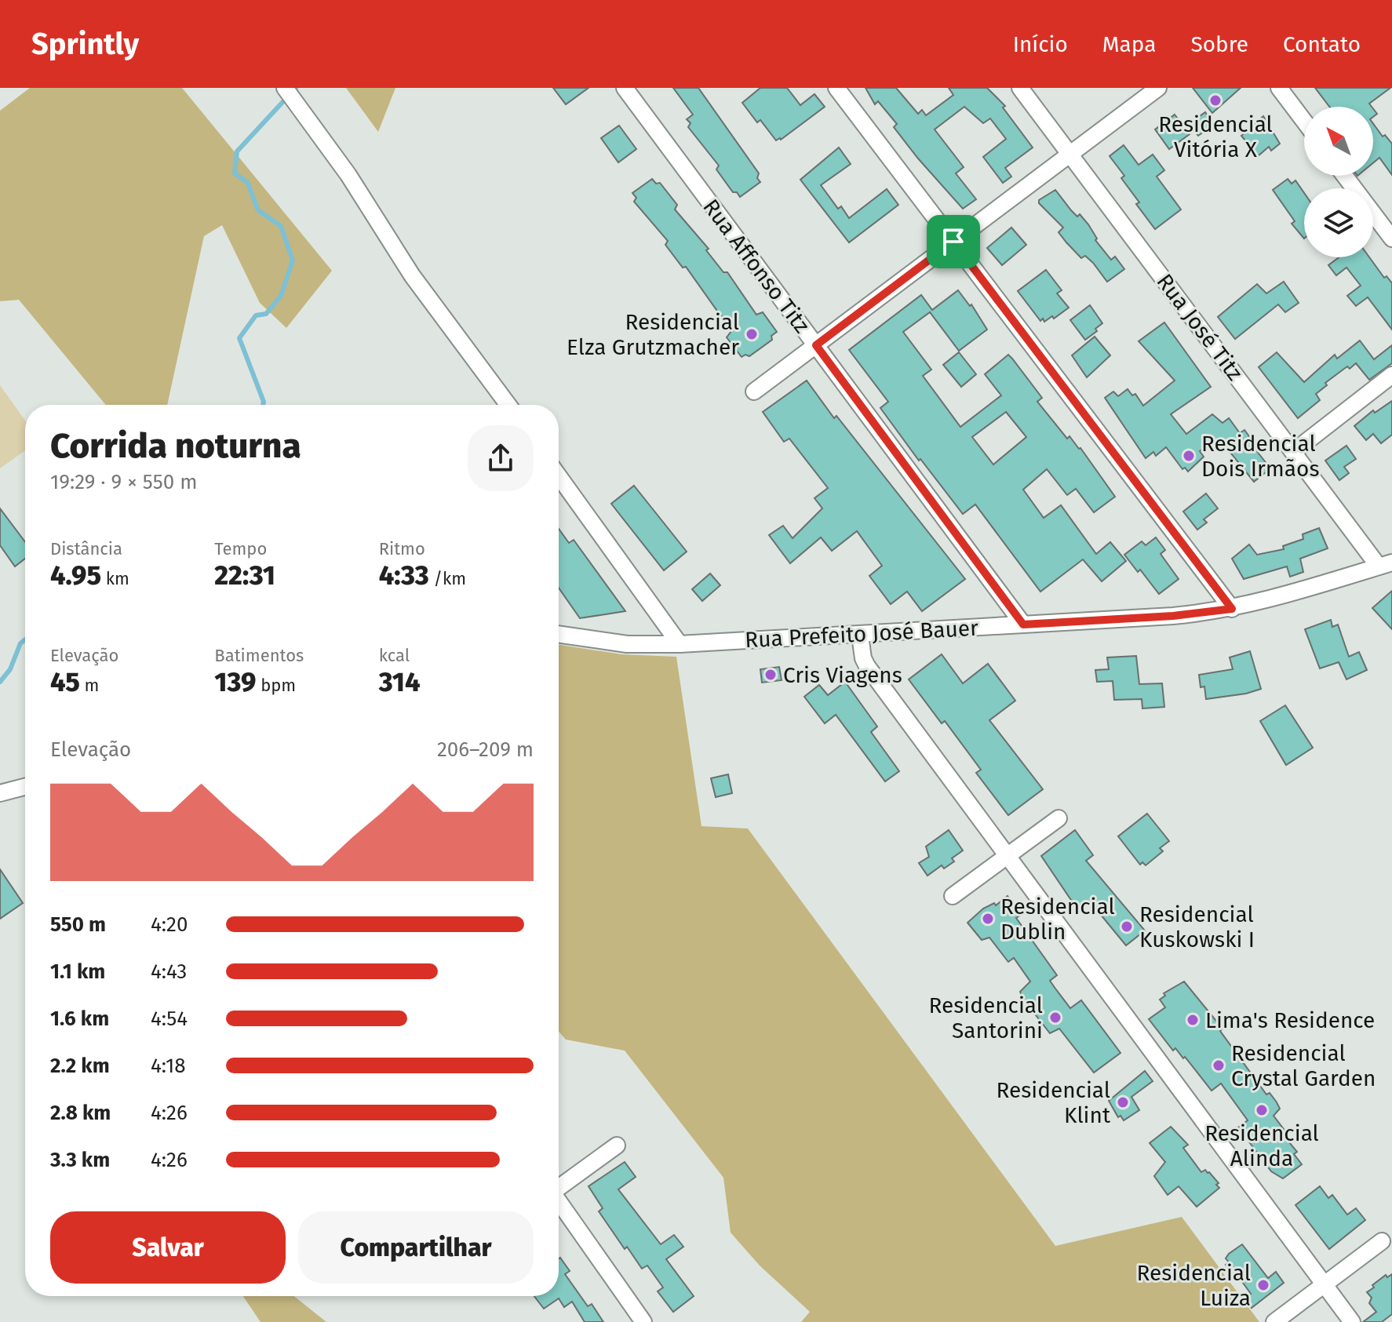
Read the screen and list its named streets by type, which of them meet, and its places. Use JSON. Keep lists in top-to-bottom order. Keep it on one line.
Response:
{"streets":{"street":["Rua Affonso Titz","Rua José Titz","Rua Prefeito José Bauer"]},"crossings":[["Rua Affonso Titz","Rua Prefeito José Bauer"],["Rua José Titz","Rua Prefeito José Bauer"]],"places":["Residencial Vitória X","Residencial Elza Grutzmacher","Residencial Dois Irmãos","Cris Viagens","Residencial Dublin","Residencial Kuskowski I","Residencial Santorini","Lima's Residence","Residencial Crystal Garden","Residencial Klint","Residencial Alinda","Residencial Luiza"],"north":"top left","page":{"header":"Sprintly","nav":["Início","Mapa","Sobre","Contato"],"heading":["Corrida noturna","19:29 · 9 × 550 m"],"stats":[["Distância","4.95 km"],["Tempo","22:31"],["Ritmo","4:33 /km"],["Elevação","45 m"],["Batimentos","139 bpm"],["kcal","314"]],"chart":["Elevação","206–209 m"],"list":[{"name":"550 m","note":"4:20"},{"name":"1.1 km","note":"4:43"},{"name":"1.6 km","note":"4:54"},{"name":"2.2 km","note":"4:18"},{"name":"2.8 km","note":"4:26"},{"name":"3.3 km","note":"4:26"}],"buttons":["Salvar","Compartilhar"]}}
